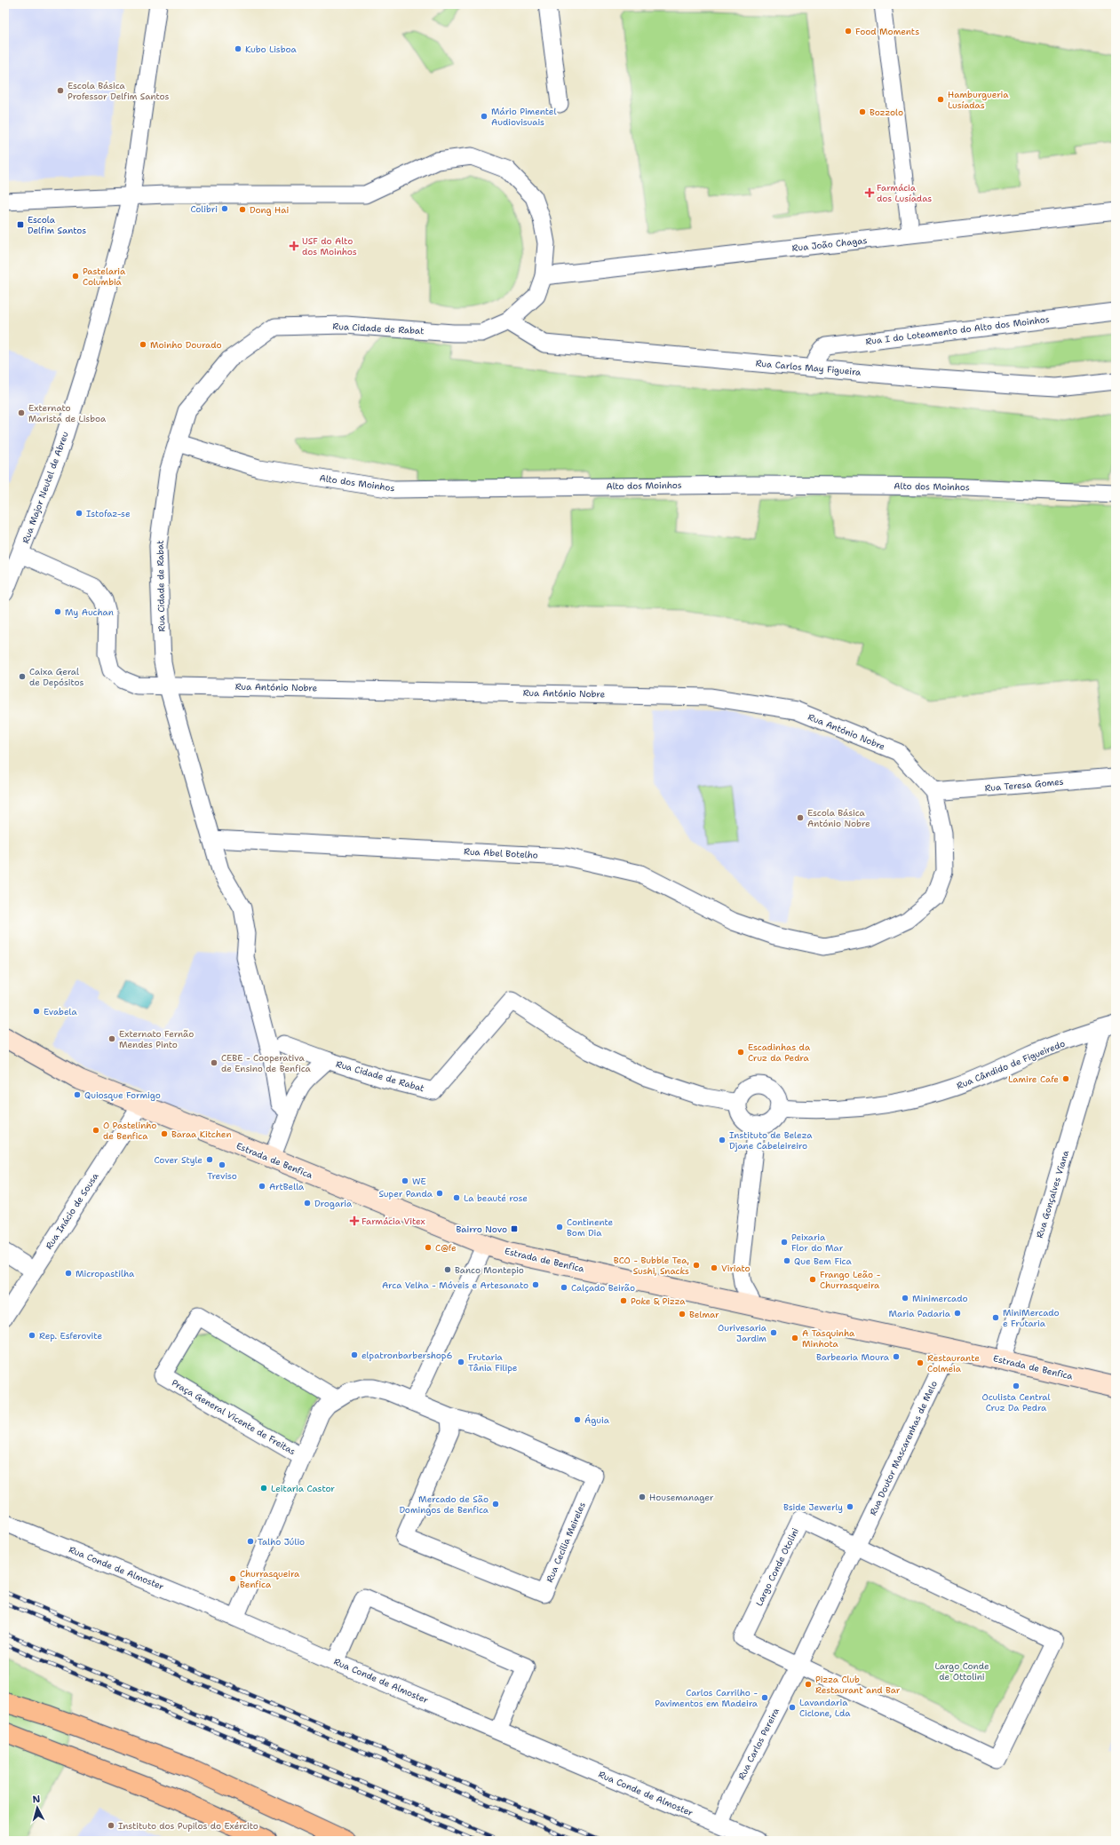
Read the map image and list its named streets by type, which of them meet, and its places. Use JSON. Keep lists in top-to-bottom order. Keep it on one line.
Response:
{"streets":{"street":["Rua João Chagas","Rua Cidade de Rabat","Rua I do Loteamento do Alto dos Moinhos","Rua Carlos May Figueira","Alto dos Moinhos","Rua Major Neutel de Abreu","Rua António Nobre","Rua Teresa Gomes","Rua Abel Botelho","Rua Cândido de Figueiredo","Estrada de Benfica","Rua Gonçalves Viana","Rua Inácio de Sousa","Praça General Vicente de Freitas","Rua Doutor Mascarenhas de Melo","Rua Cecília Meireles","Largo Conde Otolini","Rua Conde de Almoster","Rua Carlos Pereira"]},"crossings":[["Rua João Chagas","Rua Cidade de Rabat"],["Rua Cidade de Rabat","Rua Carlos May Figueira"],["Rua Cidade de Rabat","Alto dos Moinhos"],["Rua Cidade de Rabat","Rua Major Neutel de Abreu"],["Rua Cidade de Rabat","Rua António Nobre"],["Rua Cidade de Rabat","Rua Abel Botelho"],["Rua Cidade de Rabat","Rua Cândido de Figueiredo"],["Rua Cidade de Rabat","Estrada de Benfica"],["Rua I do Loteamento do Alto dos Moinhos","Rua Carlos May Figueira"],["Rua Major Neutel de Abreu","Rua António Nobre"],["Rua António Nobre","Rua Teresa Gomes"],["Rua António Nobre","Rua Abel Botelho"],["Rua Teresa Gomes","Rua Abel Botelho"],["Rua Cândido de Figueiredo","Rua Gonçalves Viana"],["Estrada de Benfica","Rua Gonçalves Viana"],["Estrada de Benfica","Rua Inácio de Sousa"],["Estrada de Benfica","Rua Doutor Mascarenhas de Melo"],["Praça General Vicente de Freitas","Rua Cecília Meireles"],["Rua Doutor Mascarenhas de Melo","Largo Conde Otolini"],["Rua Cecília Meireles","Rua Conde de Almoster"],["Largo Conde Otolini","Rua Carlos Pereira"],["Rua Conde de Almoster","Rua Carlos Pereira"]],"parks":["Largo Conde de Ottolini"],"places":{"other":["Food Moments","Kubo Lisboa","Escola Básica Professor Delfim Santos","Hamburgueria Lusíadas","Bozzolo","Mário Pimentel Audiovisuais","Colibri","Dong Hai","Pastelaria Columbia","Moinho Dourado","Externato Marista de Lisboa","Istofaz-se","My Auchan","Caixa Geral de Depósitos","Escola Básica António Nobre","Evabela","Externato Fernão Mendes Pinto","Escadinhas da Cruz da Pedra","CEBE - Cooperativa de Ensino de Benfica","Lamire Cafe","Quiosque Formigo","O Pastelinho de Benfica","Baraa Kitchen","Instituto de Beleza Djane Cabeleireiro","Cover Style","Treviso","WE","ArtBella","Super Panda","La beauté rose","Drogaria","Continente Bom Dia","Peixaria Flor do Mar","C@fe","Que Bem Fica","BCO - Bubble Tea, Sushi, Snacks","Viriato","Banco Montepio","Micropastilha","Frango Leão - Churrasqueira","Arca Velha - Móveis e Artesanato","Calçado Beirão","Minimercado","Poke & Pizza","Maria Padaria","Belmar","MiniMercado e Frutaria","Ourivesaria Jardim","Rep. Esferovite","A Tasquinha Minhota","elpatronbarbershop6","Barbearia Moura","Frutaria Tânia Filipe","Restaurante Colmeia","Oculista Central Cruz Da Pedra","Águia","Leitaria Castor","Housemanager","Mercado de São Domingos de Benfica","Bside Jewerly","Talho Júlio","Churrasqueira Benfica","Pizza Club Restaurant and Bar","Carlos Carrilho - Pavimentos em Madeira","Lavandaria Ciclone, Lda","Instituto dos Pupilos do Exército"],"health":["Farmácia dos Lusíadas","USF do Alto dos Moinhos","Farmácia Vitex"],"transit":["Escola Delfim Santos","Bairro Novo"]},"north":"top"}
